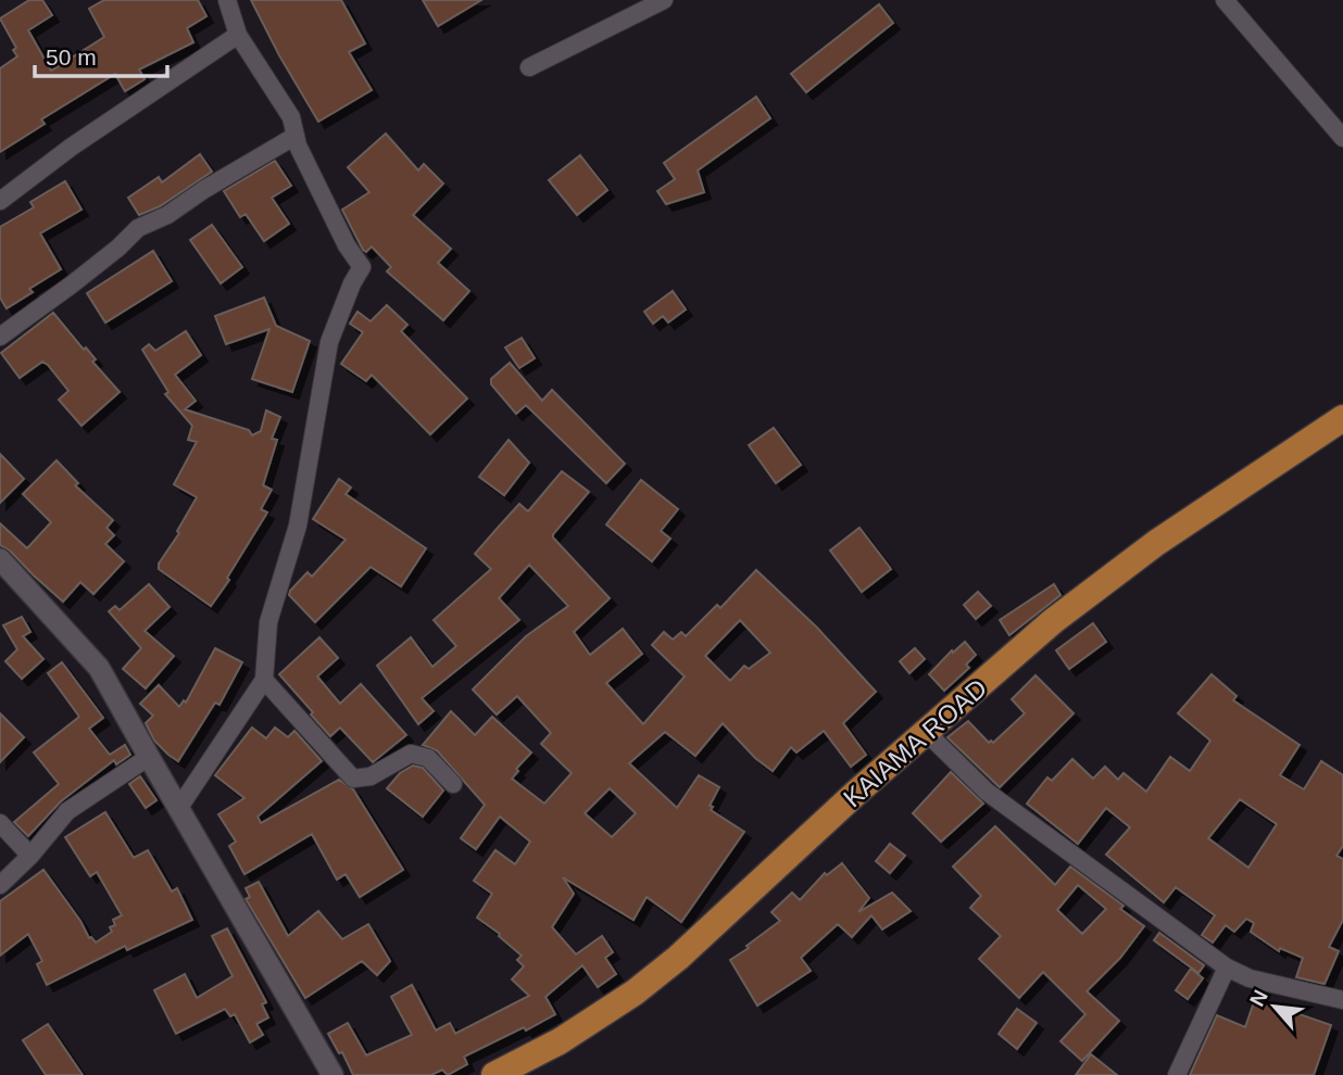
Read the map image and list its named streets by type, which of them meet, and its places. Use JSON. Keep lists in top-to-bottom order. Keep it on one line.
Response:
{"streets":{"highway":["KAIAMA ROAD"]},"scale_bar":"50 m","north":"top left"}
